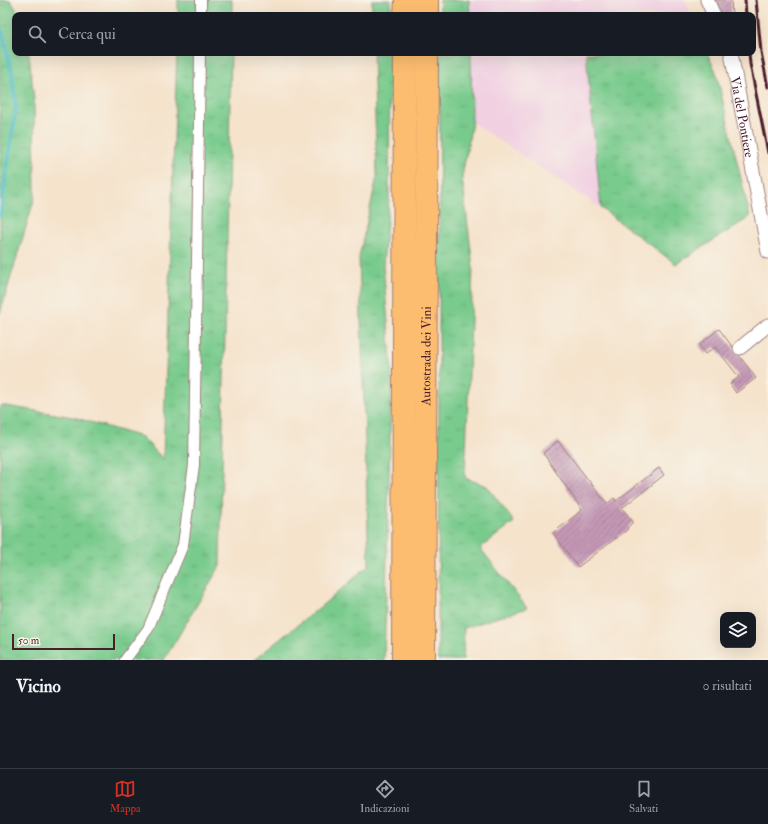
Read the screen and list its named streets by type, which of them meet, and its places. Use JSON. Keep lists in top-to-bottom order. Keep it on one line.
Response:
{"streets":{"highway":["Autostrada dei Vini"],"street":["Via del Pontiere"]},"scale_bar":"50 m","page":{"search":"Cerca qui","scale":"50 m","heading":["Vicino","0 risultati"],"nav":["Mappa","Indicazioni","Salvati"]}}
